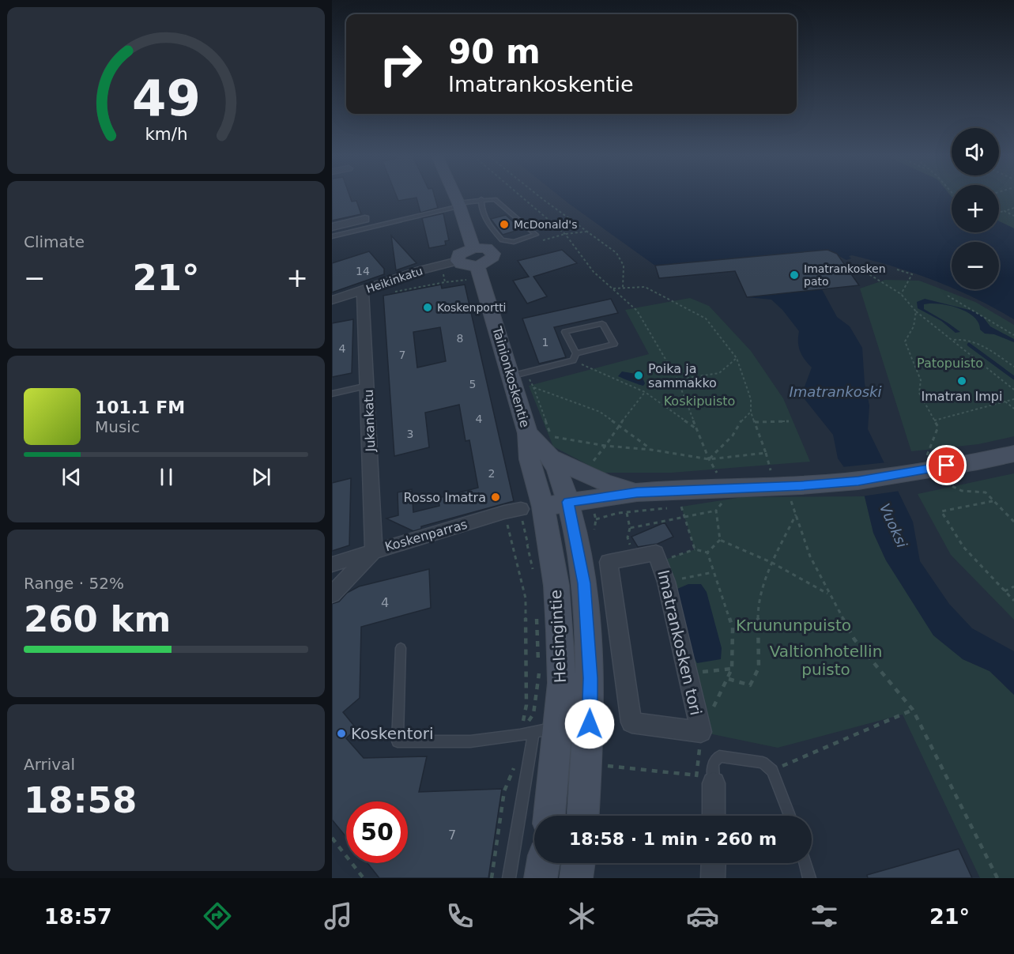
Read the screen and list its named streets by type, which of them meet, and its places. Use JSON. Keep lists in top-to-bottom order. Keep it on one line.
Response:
{"streets":{"main road":["Tainionkoskentie","Helsingintie"],"street":["Heikinkatu","Jukankatu","Koskenparras","Imatrankosken tori"]},"crossings":[["Heikinkatu","Jukankatu"],["Tainionkoskentie","Koskenparras"],["Tainionkoskentie","Helsingintie"],["Jukankatu","Koskenparras"],["Koskenparras","Helsingintie"]],"water":["Imatrankoski","Vuoksi"],"parks":["Patopuisto","Koskipuisto","Kruununpuisto","Valtionhotellin puisto"],"places":["McDonald's","Imatrankosken pato","Koskenportti","Poika ja sammakko","Imatran Impi","Rosso Imatra","Koskentori"],"house_numbers":["14","8","1","4","7","5","4","3","2","4","7"],"page":{"turn":["90 m","Imatrankoskentie"],"map_buttons":["+","−"],"tile":["Climate",["Range · 52%","260 km"],["Arrival","18:58"]],"heat":["−","21°","+"],"song":["101.1 FM","Music"],"limit":"50","trip":"18:58 · 1 min · 260 m","tabs":["18:57","21°"],"gauge":["49","km/h"]}}
